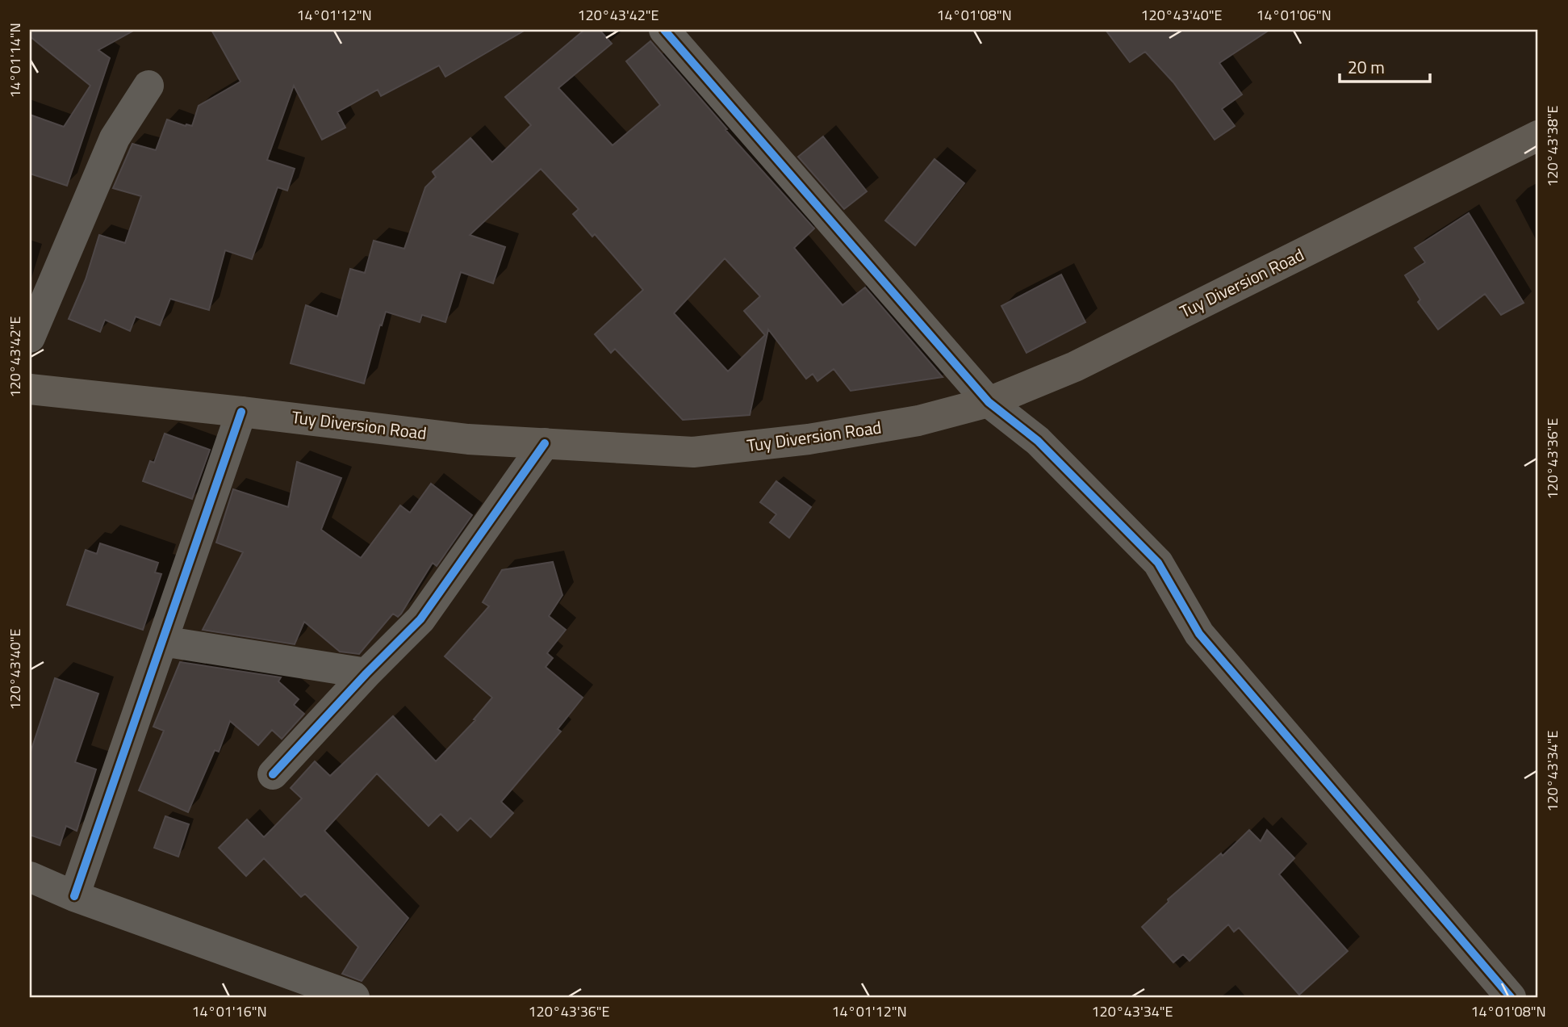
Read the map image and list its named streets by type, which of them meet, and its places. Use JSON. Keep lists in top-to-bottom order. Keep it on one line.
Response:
{"streets":{"main road":["Tuy Diversion Road"]},"scale_bar":"20 m","coordinates":["14°01'12\"N","120°43'42\"E","14°01'08\"N","120°43'40\"E","14°01'06\"N","14°01'14\"N","120°43'38\"E","120°43'36\"E","120°43'34\"E","14°01'16\"N"]}
